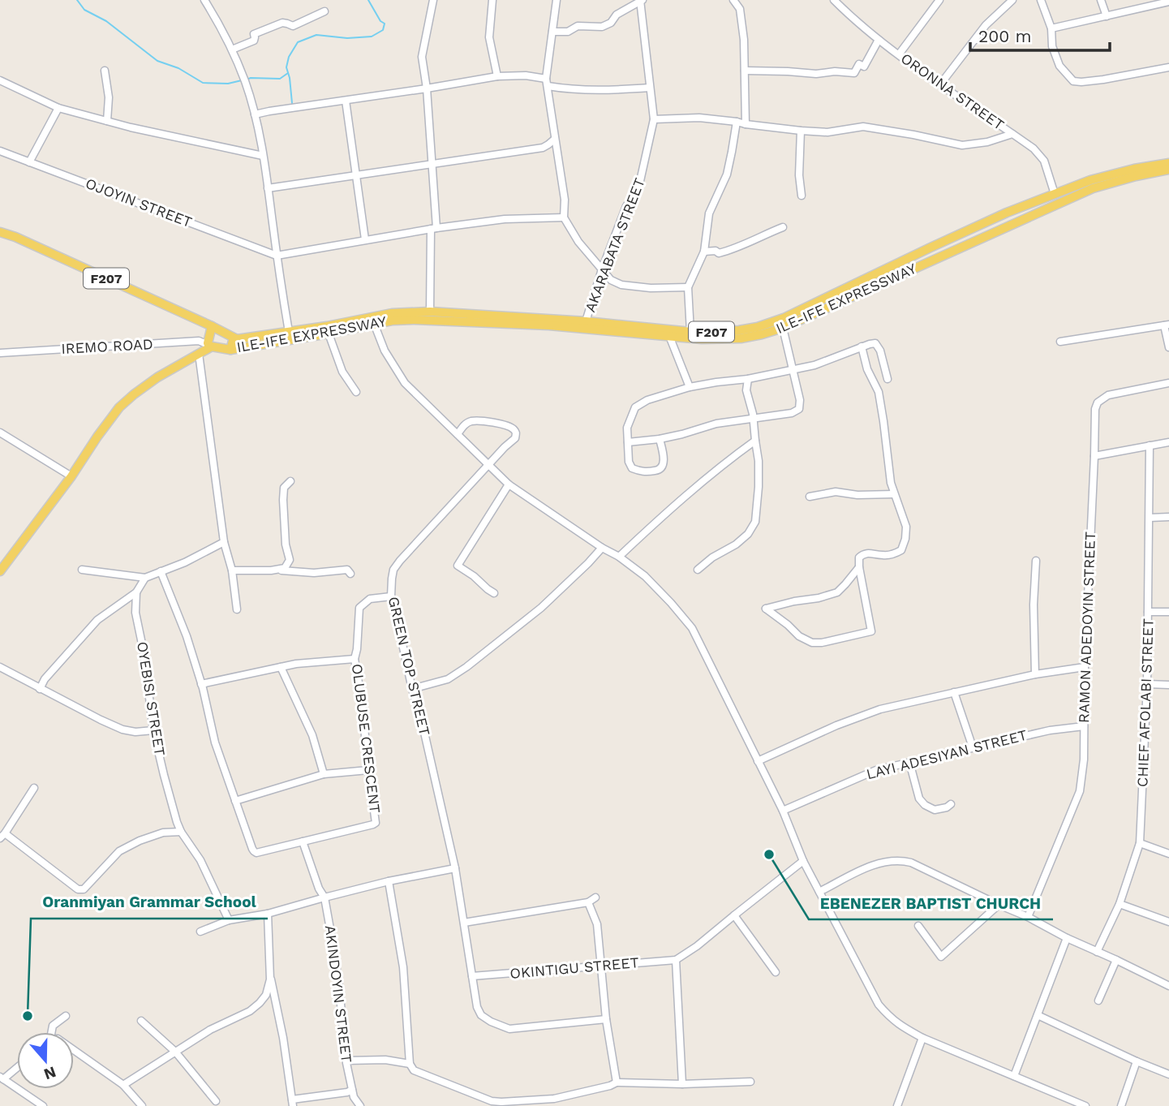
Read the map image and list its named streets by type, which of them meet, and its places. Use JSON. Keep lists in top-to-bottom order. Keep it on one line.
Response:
{"streets":{"main road":["F207","ILE-IFE EXPRESSWAY"],"street":["ORONNA STREET","OJOYIN STREET","AKARABATA STREET","IREMO ROAD","RAMON ADEDOYIN STREET","GREEN TOP STREET","OYEBISI STREET","CHIEF AFOLABI STREET","OLUBUSE CRESCENT","LAYI ADESIYAN STREET","OKINTIGU STREET","AKINDOYIN STREET"]},"crossings":[["ORONNA STREET","ILE-IFE EXPRESSWAY"],["AKARABATA STREET","ILE-IFE EXPRESSWAY"],["F207","ILE-IFE EXPRESSWAY"],["RAMON ADEDOYIN STREET","LAYI ADESIYAN STREET"],["GREEN TOP STREET","OLUBUSE CRESCENT"],["GREEN TOP STREET","OKINTIGU STREET"],["OLUBUSE CRESCENT","AKINDOYIN STREET"]],"places":["EBENEZER BAPTIST CHURCH","Oranmiyan Grammar School"],"scale_bar":"200 m","north":"bottom"}
